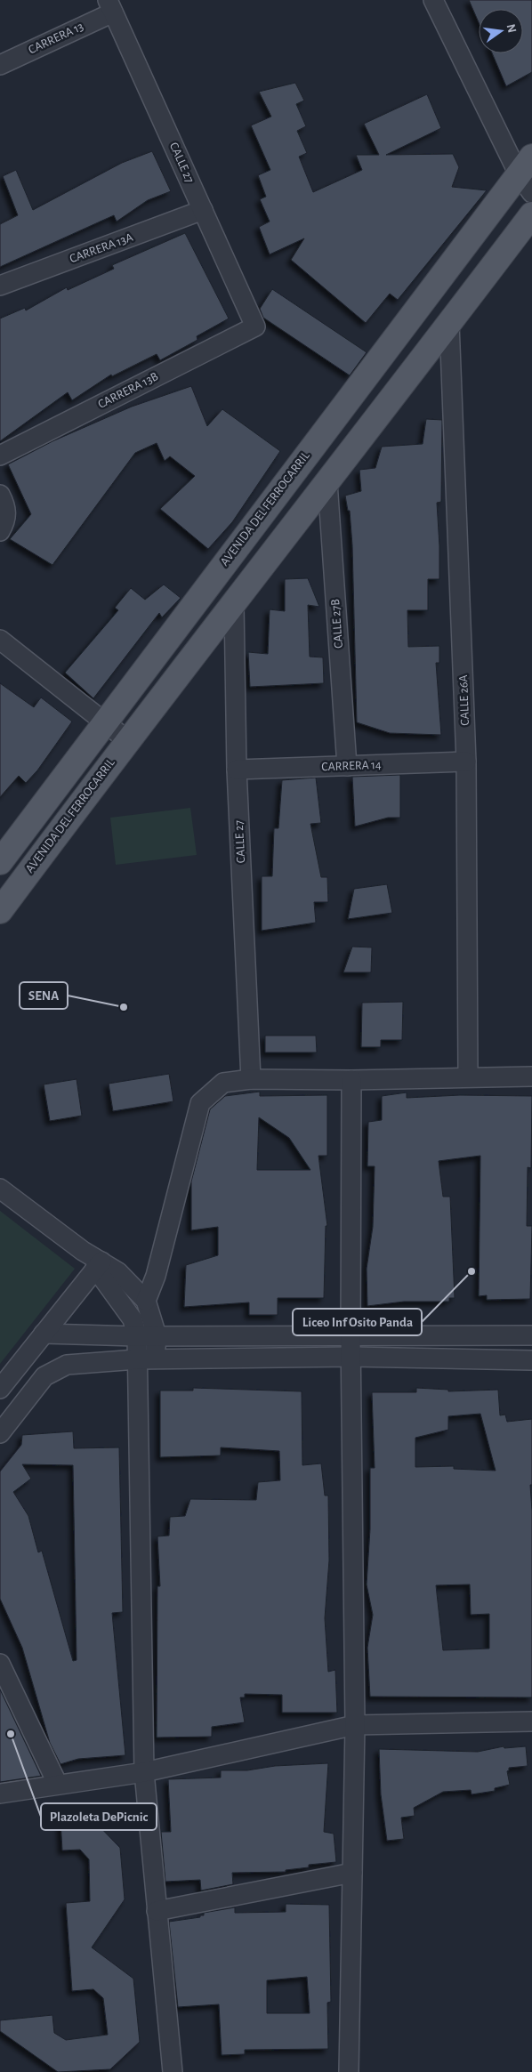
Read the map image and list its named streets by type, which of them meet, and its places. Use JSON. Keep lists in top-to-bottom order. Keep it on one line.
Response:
{"streets":{"main road":["AVENIDA DEL FERROCARRIL"],"street":["CARRERA 13","CALLE 27","CARRERA 13A","CARRERA 13B","CALLE 27B","CALLE 26A","CARRERA 14"]},"crossings":[["CARRERA 13","CALLE 27"],["CALLE 27","CARRERA 13A"],["CALLE 27","CARRERA 13B"],["CALLE 27","AVENIDA DEL FERROCARRIL"],["CALLE 27","CARRERA 14"],["AVENIDA DEL FERROCARRIL","CALLE 27B"],["AVENIDA DEL FERROCARRIL","CALLE 26A"],["CALLE 27B","CARRERA 14"],["CALLE 26A","CARRERA 14"]],"places":["SENA","Liceo Inf Osito Panda","Plazoleta DePicnic"],"north":"right"}
